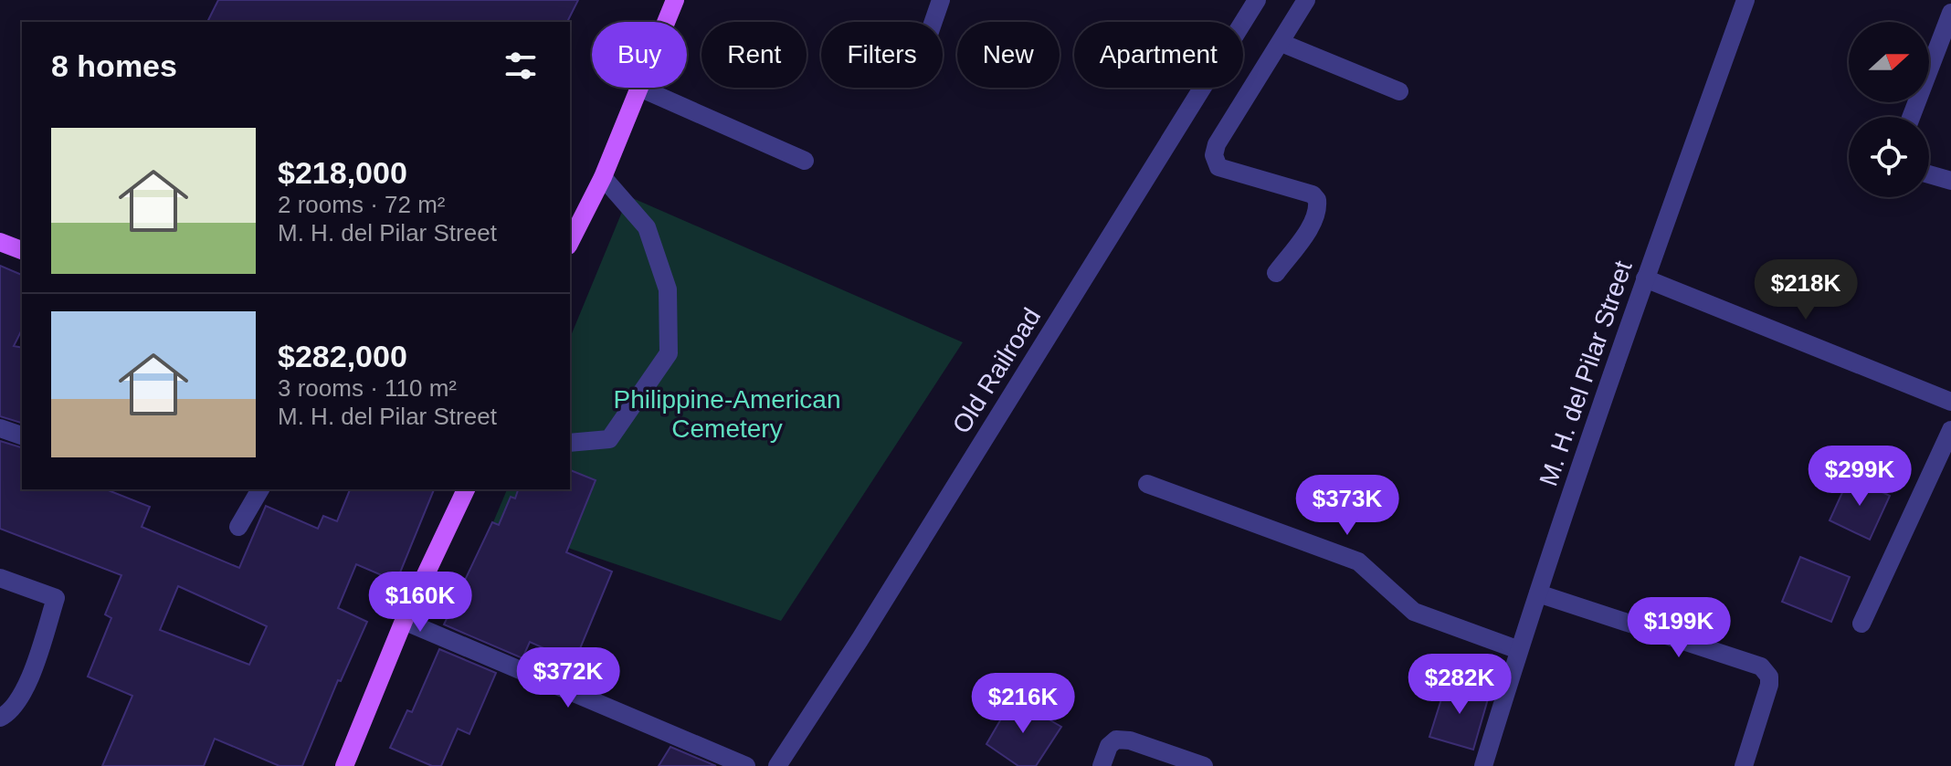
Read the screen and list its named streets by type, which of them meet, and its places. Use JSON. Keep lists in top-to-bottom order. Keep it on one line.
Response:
{"streets":{"street":["Old Railroad","M. H. del Pilar Street"]},"parks":["Philippine-American Cemetery"],"north":"right","page":{"chip":["Buy","Rent","Filters","New","Apartment"],"heading":"8 homes","list":[{"name":"$218,000","note":"2 rooms · 72 m² · M. H. del Pilar Street"},{"name":"$282,000","note":"3 rooms · 110 m² · M. H. del Pilar Street"}],"price":["$218K","$299K","$373K","$160K","$199K","$372K","$282K","$216K"]}}
